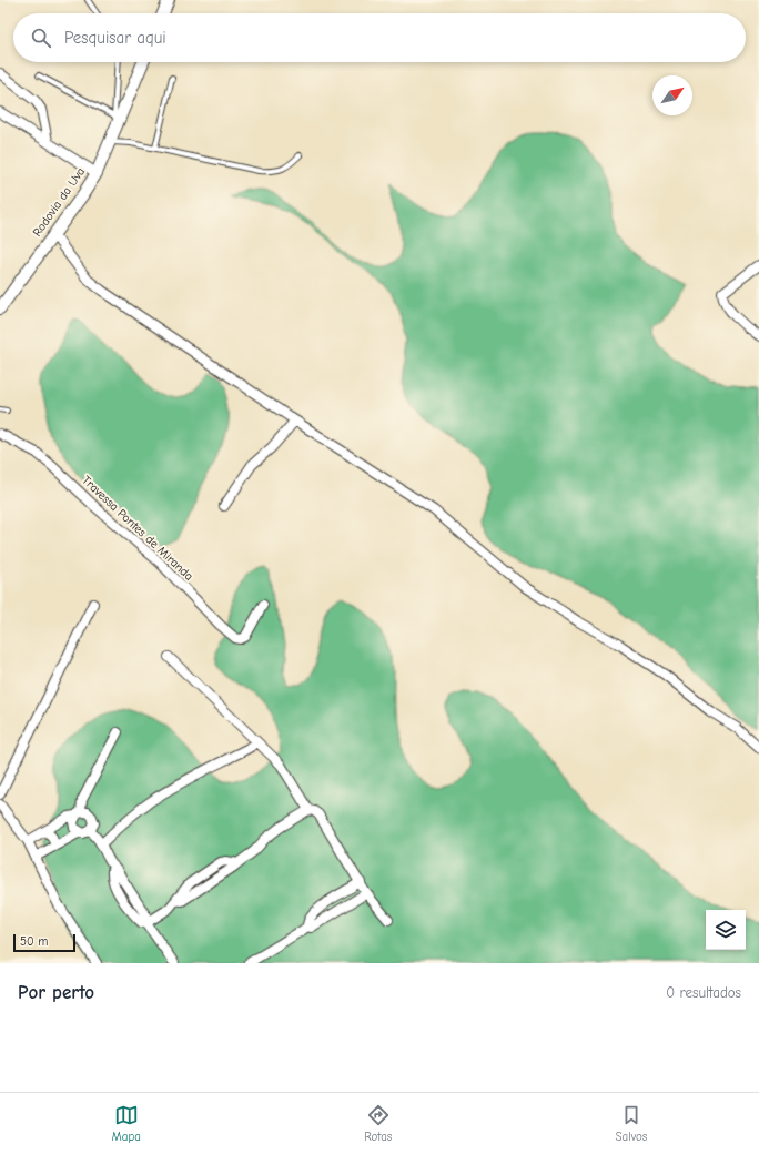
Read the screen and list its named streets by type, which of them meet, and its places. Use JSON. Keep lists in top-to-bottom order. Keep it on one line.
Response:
{"streets":{"street":["Rodovia da Uva","Travessa Pontes de Miranda"]},"scale_bar":"50 m","north":"top right","page":{"search":"Pesquisar aqui","scale":"50 m","heading":["Por perto","0 resultados"],"nav":["Mapa","Rotas","Salvos"]}}
